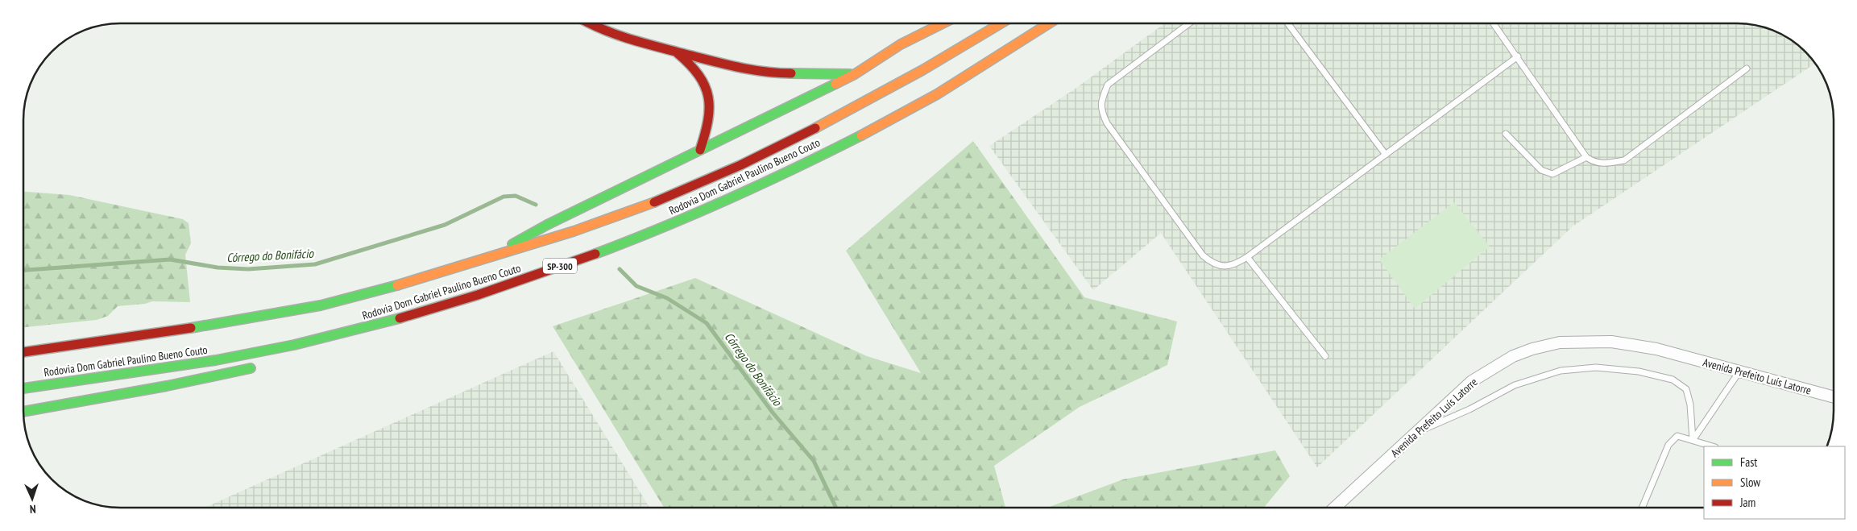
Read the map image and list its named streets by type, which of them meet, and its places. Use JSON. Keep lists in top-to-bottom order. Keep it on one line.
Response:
{"streets":{"main road":["Rodovia Dom Gabriel Paulino Bueno Couto","SP-300"],"street":["Avenida Prefeito Luís Latorre"]},"water":["Córrego do Bonifácio"],"legend":["Fast","Slow","Jam"],"north":"bottom"}
